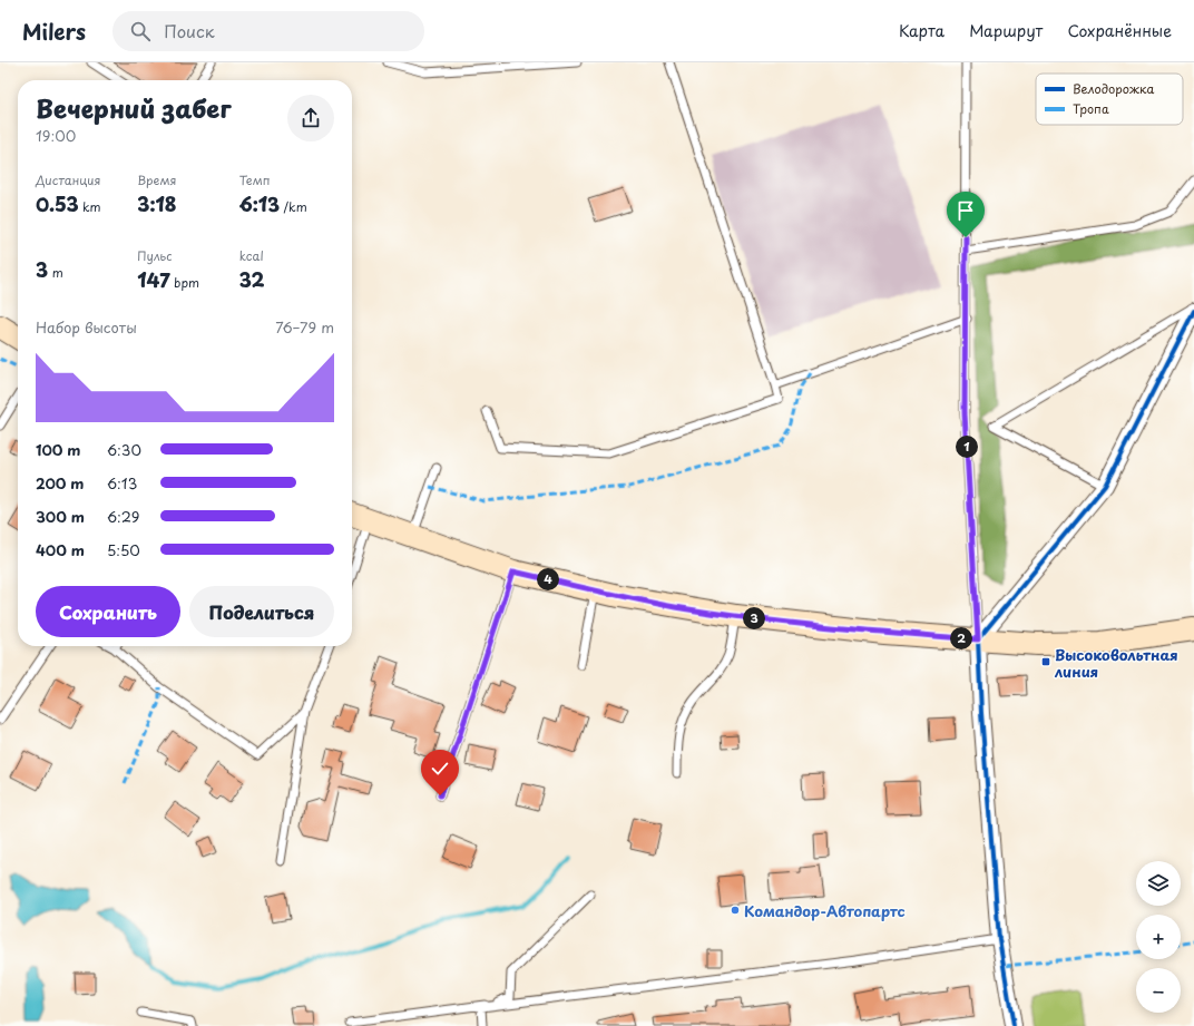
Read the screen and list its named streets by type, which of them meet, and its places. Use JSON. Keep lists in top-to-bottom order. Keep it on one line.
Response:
{"places":{"transit":["Высоковольтная линия"],"other":["Командор-Автопартс"]},"legend":["Велодорожка","Тропа"],"page":{"header":"Milers","search":"Поиск","nav":["Карта","Маршрут","Сохранённые"],"heading":["Вечерний забег","19:00"],"stats":[["Дистанция","0.53 km"],["Время","3:18"],["Темп","6:13 /km"],["3 m"],["Пульс","147 bpm"],["kcal","32"]],"chart":["Набор высоты","76–79 m"],"list":[{"name":"100 m","note":"6:30"},{"name":"200 m","note":"6:13"},{"name":"300 m","note":"6:29"},{"name":"400 m","note":"5:50"}],"pins":["1","4","3","2"],"buttons":["Сохранить","Поделиться"],"map_buttons":["+","−"]}}
